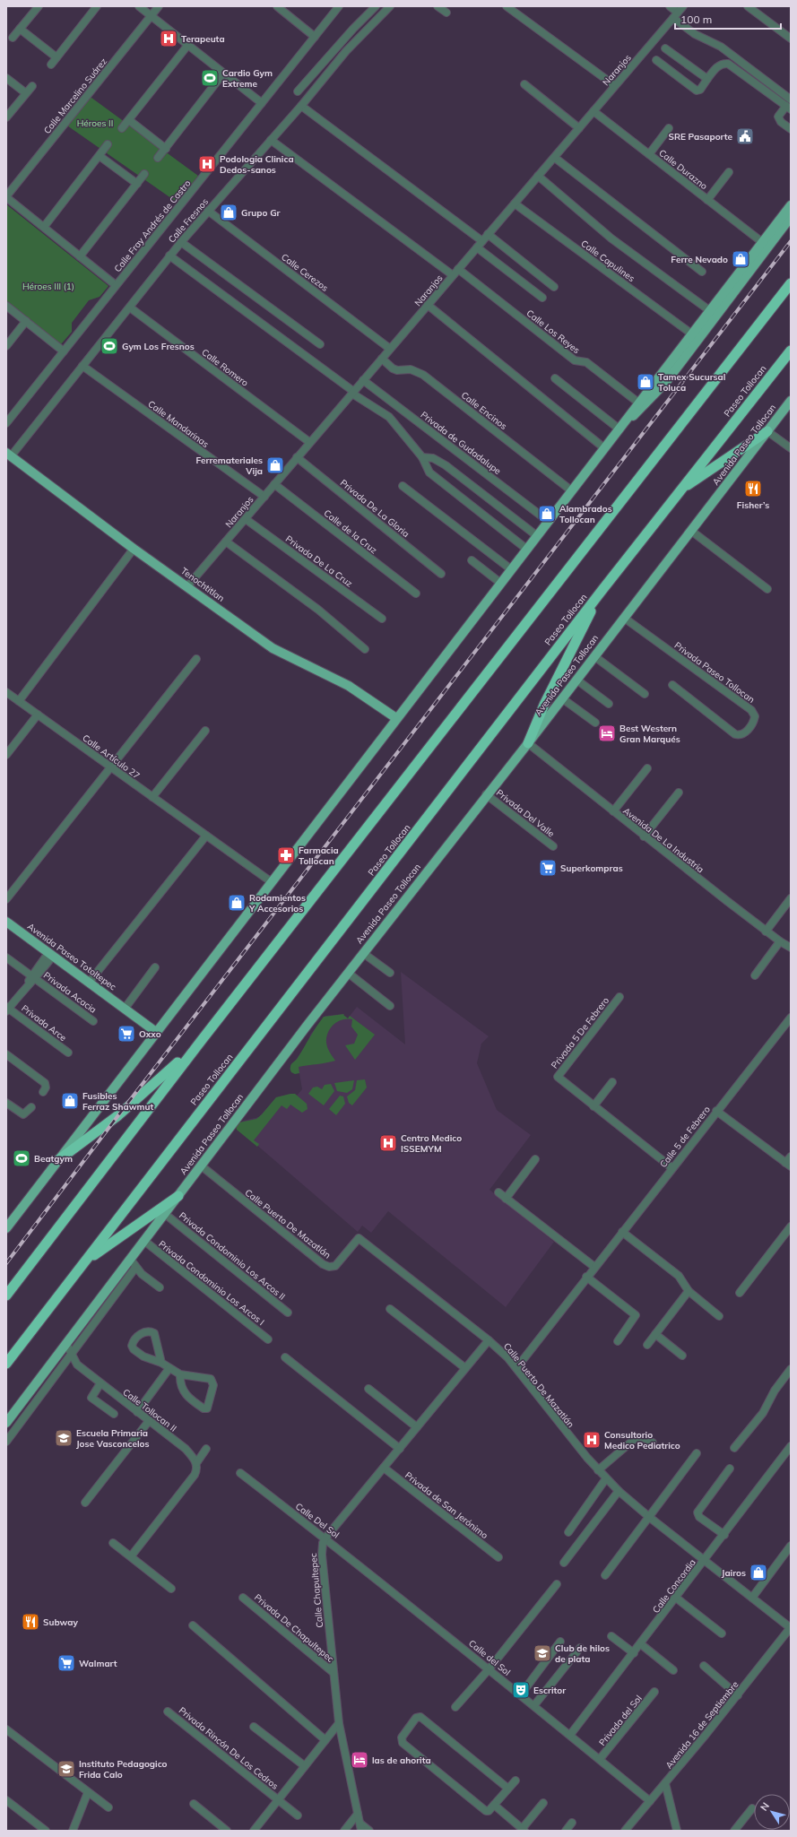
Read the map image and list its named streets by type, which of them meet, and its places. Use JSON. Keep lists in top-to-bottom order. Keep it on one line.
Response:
{"streets":{"highway":["Paseo Tollocan"],"main road":["Avenida Paseo Tollocan","Tenochtitlan","Avenida Paseo Totoltepec"],"street":["Naranjos","Calle Marcelino Suárez","Calle Durazno","Calle Fresnos","Calle Fray Andrés de Castro","Calle Capulines","Calle Cerezos","Calle Los Reyes","Calle Romero","Calle Encinos","Calle Mandarinas","Privada de Gudadalupe","Privada De La Gloria","Calle de la Cruz","Privada De La Cruz","Privada Paseo Tollocan","Calle Artículo 27","Privada Del Valle","Avenida De La Industria","Privada Acacia","Privada Arce","Privada 5 De Febrero","Calle 5 de Febrero","Calle Puerto De Mazatlán","Privada Condominio Los Arcos II","Privada Condominio Los Arcos I","Calle Tollocan II","Privada de San Jerónimo","Calle Del Sol","Calle Concordia","Calle Chapultepec","Privada De Chapultepec","Calle del Sol","Privada del Sol","Avenida 16 de Septiembre","Privada Rincón De Los Cedros"]},"crossings":[["Naranjos","Calle Durazno"],["Naranjos","Calle Capulines"],["Naranjos","Calle Cerezos"],["Naranjos","Calle Los Reyes"],["Naranjos","Calle Romero"],["Naranjos","Calle Encinos"],["Naranjos","Calle Mandarinas"],["Naranjos","Privada de Gudadalupe"],["Naranjos","Privada De La Gloria"],["Naranjos","Calle de la Cruz"],["Naranjos","Privada De La Cruz"],["Naranjos","Tenochtitlan"],["Calle Fresnos","Calle Cerezos"],["Calle Fresnos","Calle Romero"],["Calle Fresnos","Calle Mandarinas"],["Calle Fresnos","Tenochtitlan"],["Avenida Paseo Tollocan","Privada Paseo Tollocan"],["Avenida Paseo Tollocan","Privada Del Valle"],["Avenida Paseo Tollocan","Avenida De La Industria"],["Avenida Paseo Tollocan","Calle Puerto De Mazatlán"],["Avenida Paseo Tollocan","Privada Condominio Los Arcos II"],["Avenida Paseo Tollocan","Privada Condominio Los Arcos I"],["Avenida Paseo Tollocan","Calle Tollocan II"],["Privada 5 De Febrero","Calle 5 de Febrero"],["Calle 5 de Febrero","Calle Puerto De Mazatlán"],["Calle Puerto De Mazatlán","Calle Concordia"],["Calle Puerto De Mazatlán","Calle Chapultepec"],["Calle Puerto De Mazatlán","Avenida 16 de Septiembre"],["Privada de San Jerónimo","Calle Chapultepec"],["Calle Del Sol","Calle Chapultepec"],["Calle Del Sol","Calle del Sol"],["Calle Concordia","Calle del Sol"],["Calle Chapultepec","Privada De Chapultepec"],["Calle del Sol","Privada del Sol"],["Calle del Sol","Avenida 16 de Septiembre"]],"parks":["Héroes II","Héroes III (1)"],"places":{"hospital":["Terapeuta","Podologia Clinica Dedos-sanos","Centro Medico ISSEMYM","Consultorio Medico Pediatrico"],"sports":["Cardio Gym Extreme","Gym Los Fresnos","Beatgym"],"public building":["SRE Pasaporte"],"shop":["Grupo Gr","Ferre Nevado","Tamex Sucursal Toluca","Ferremateriales Vija","Alambrados Tollocan","Rodamientos Y Accesorios","Fusibles Ferraz Shawmut","Jairos"],"restaurant":["Fisher’s","Subway"],"hotel":["Best Western Gran Marqués","las de ahorita"],"pharmacy":["Farmacia Tollocan"],"supermarket":["Superkompras","Oxxo","Walmart"],"school or university":["Escuela Primaria Jose Vasconcelos","Club de hilos de plata","Instituto Pedagogico Frida Calo"],"theatre":["Escritor"]},"scale_bar":"100 m","north":"top left"}
